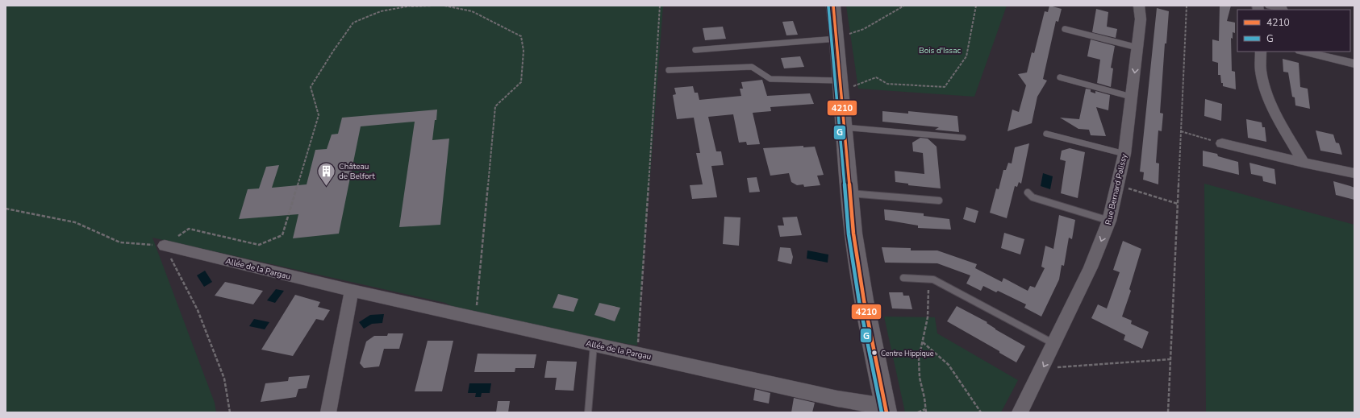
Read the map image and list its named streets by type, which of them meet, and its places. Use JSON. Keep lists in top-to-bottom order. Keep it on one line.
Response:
{"streets":{"street":["Rue Bernard Palissy","Allée de la Pargau"]},"one_way":["Rue Bernard Palissy"],"parks":["Bois d'Issac"],"places":{"building":["Château de Belfort"],"other":["Centre Hippique"]},"lines":["transit line 4210","transit line G"],"legend":["4210","G"]}
